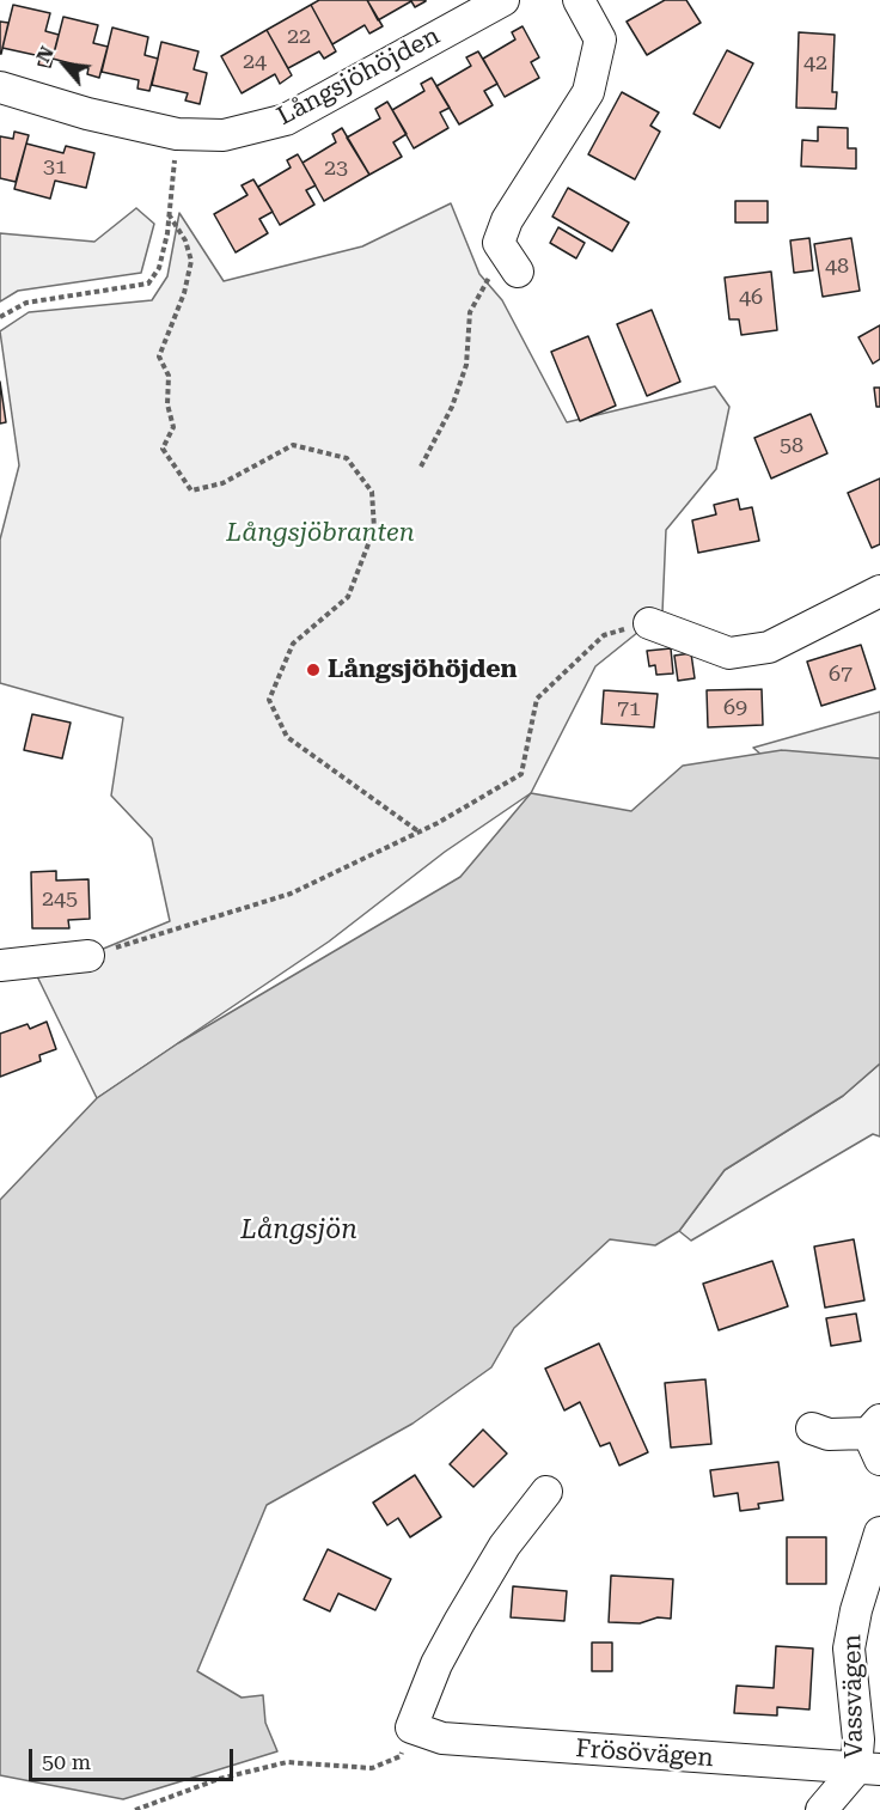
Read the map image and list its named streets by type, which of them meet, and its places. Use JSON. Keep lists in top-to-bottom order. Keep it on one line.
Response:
{"streets":{"street":["Långsjöhöjden","Vassvägen","Frösövägen"]},"crossings":[["Vassvägen","Frösövägen"]],"water":["Långsjön"],"parks":["Långsjöbranten"],"places":["Långsjöhöjden"],"house_numbers":["22","24","42","31","23","48","46","58","67","69","71","245"],"scale_bar":"50 m","north":"top left"}
